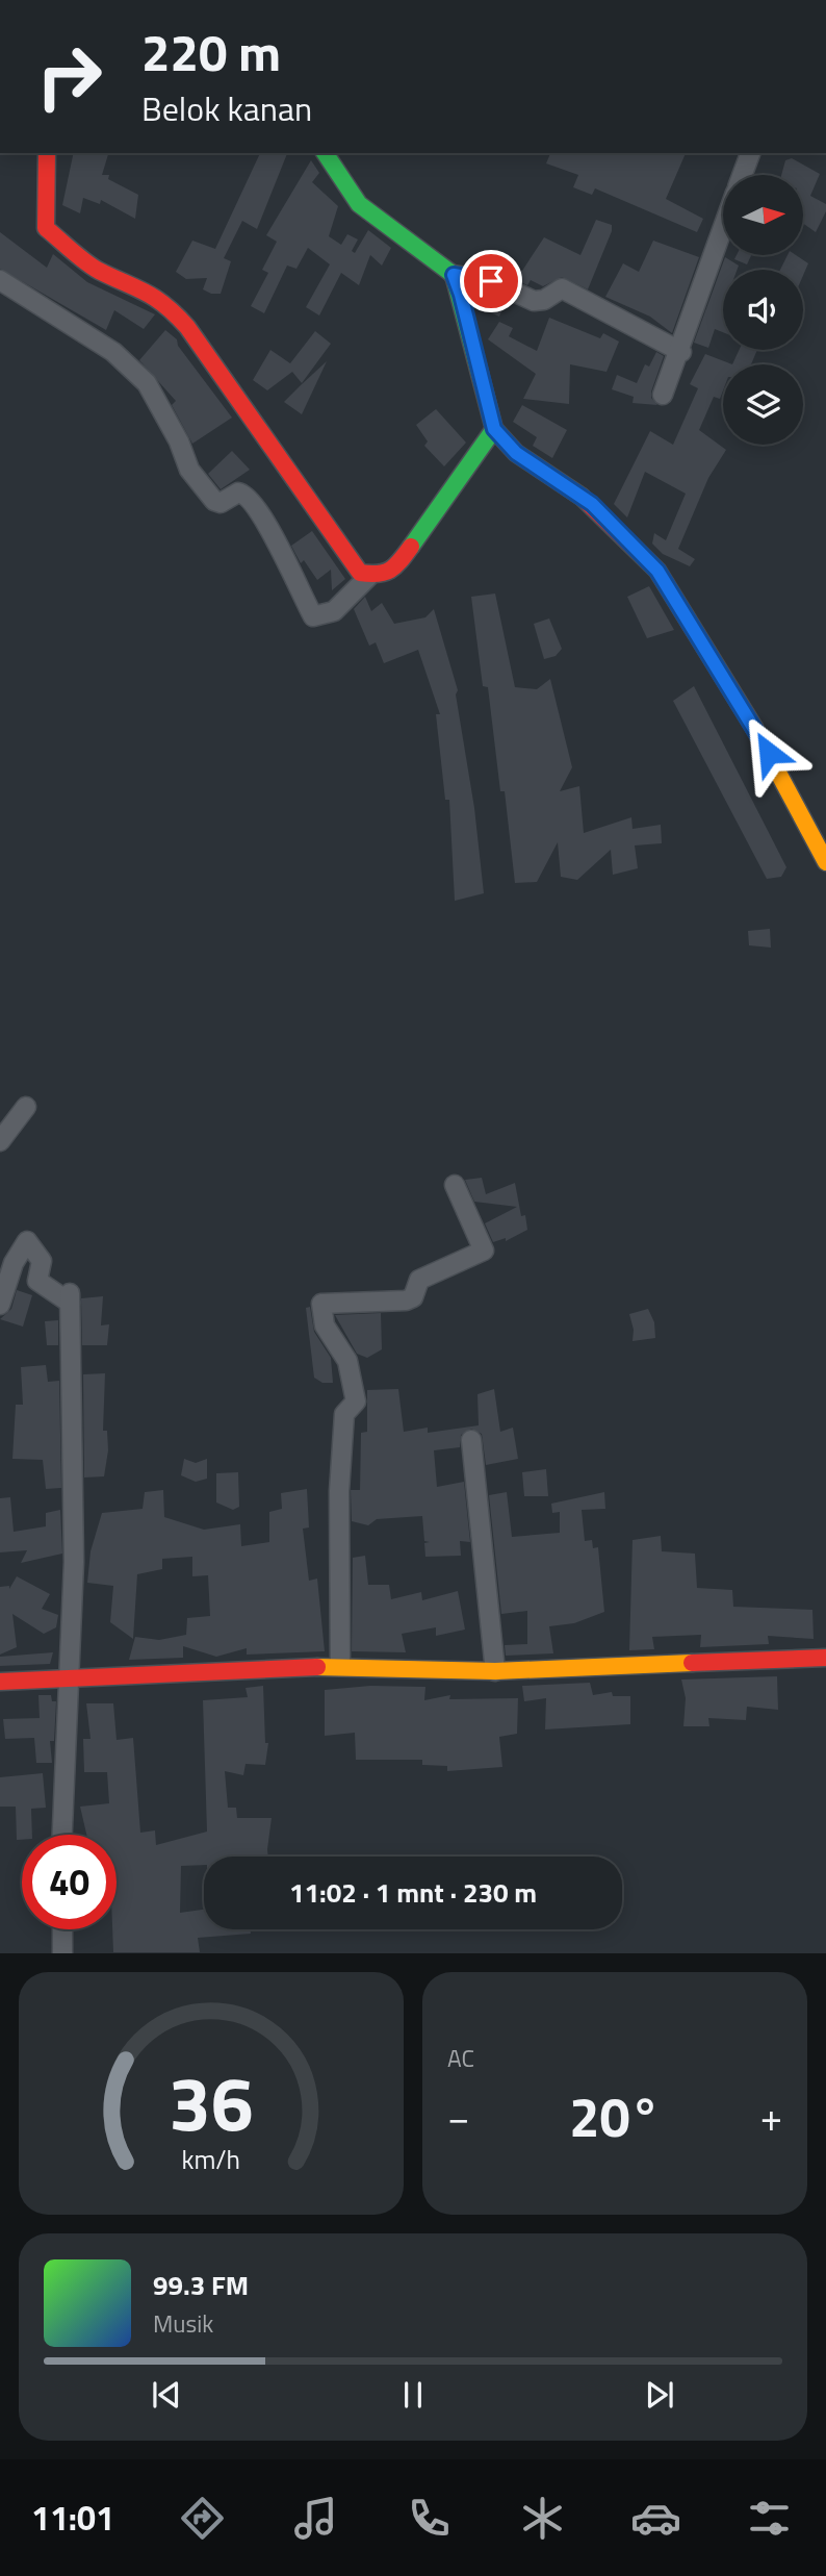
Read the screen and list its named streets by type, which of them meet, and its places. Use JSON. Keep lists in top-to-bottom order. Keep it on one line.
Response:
{"north":"right","page":{"turn":["220 m","Belok kanan"],"limit":"40","trip":"11:02 · 1 mnt · 230 m","tile":"AC","heat":["−","20°","+"],"song":["99.3 FM","Musik"],"tabs":"11:01","gauge":["36","km/h"]}}
